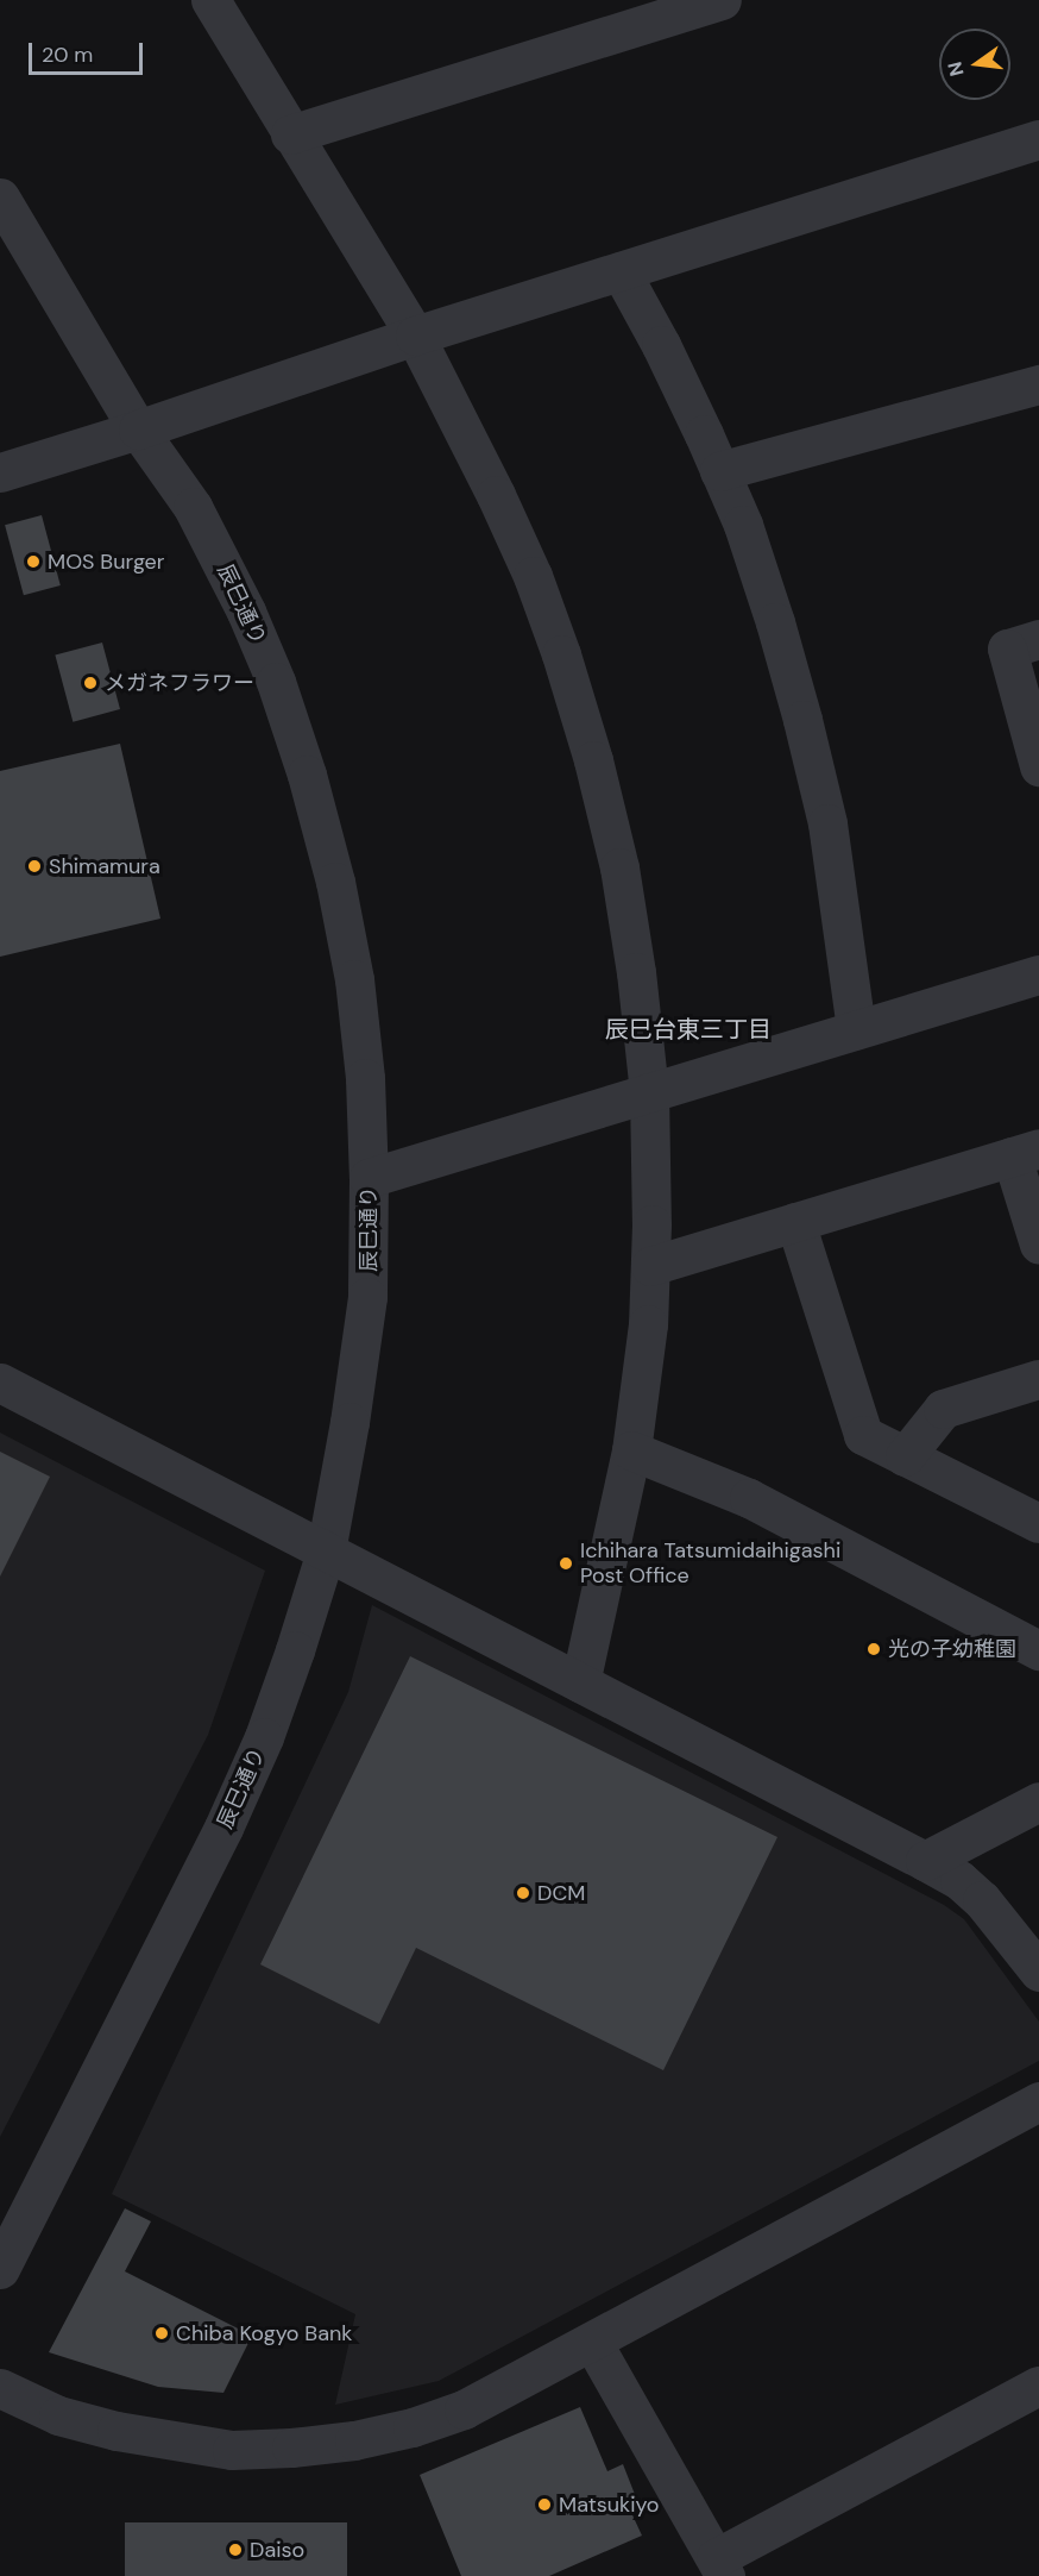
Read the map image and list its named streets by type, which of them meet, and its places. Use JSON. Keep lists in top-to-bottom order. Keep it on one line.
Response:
{"streets":{"street":["辰巳通り"]},"districts":["辰巳台東三丁目"],"places":["MOS Burger","メガネフラワー","Shimamura","Ichihara Tatsumidaihigashi Post Office","光の子幼稚園","DCM","Chiba Kogyo Bank","Matsukiyo","Daiso"],"scale_bar":"20 m","north":"left"}
